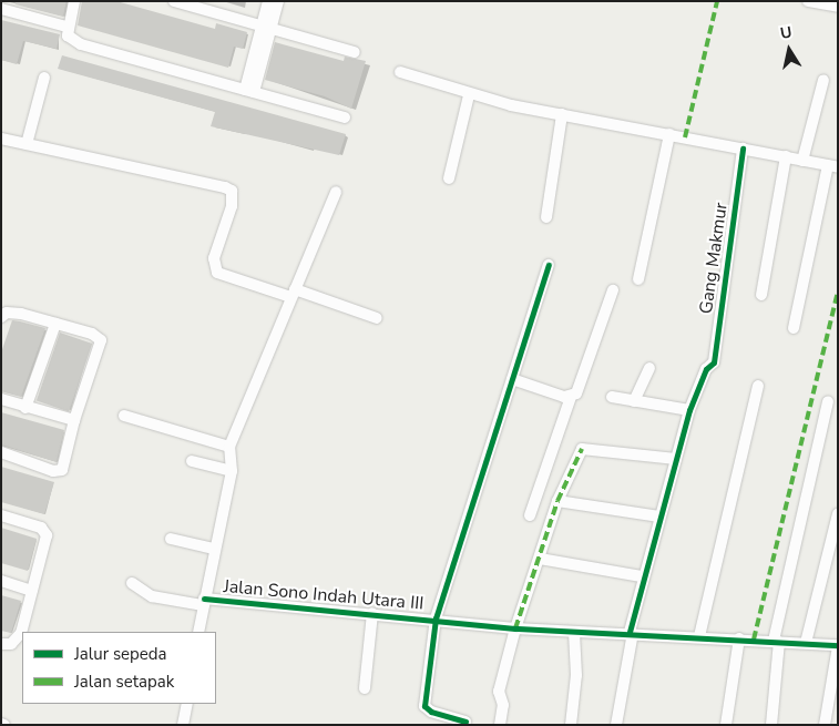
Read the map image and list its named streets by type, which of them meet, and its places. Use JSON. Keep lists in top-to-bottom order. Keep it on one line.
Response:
{"streets":{"street":["Gang Makmur","Jalan Sono Indah Utara III"]},"crossings":[["Gang Makmur","Jalan Sono Indah Utara III"]],"legend":["Jalur sepeda","Jalan setapak"],"north":"top"}
